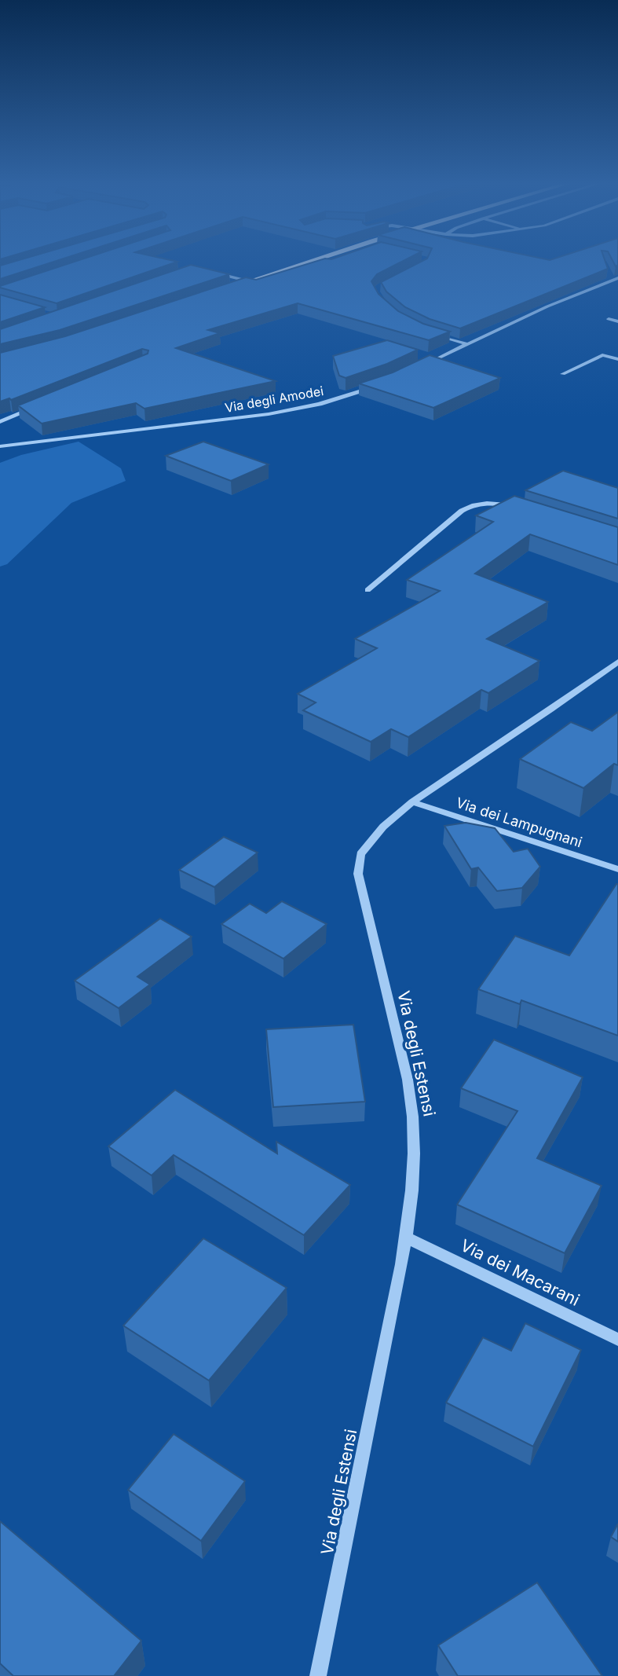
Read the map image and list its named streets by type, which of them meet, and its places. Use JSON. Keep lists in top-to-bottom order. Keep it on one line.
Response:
{"streets":{"street":["Via degli Amodei","Via dei Lampugnani","Via degli Estensi","Via dei Macarani"]},"crossings":[["Via dei Lampugnani","Via degli Estensi"],["Via degli Estensi","Via dei Macarani"]]}
